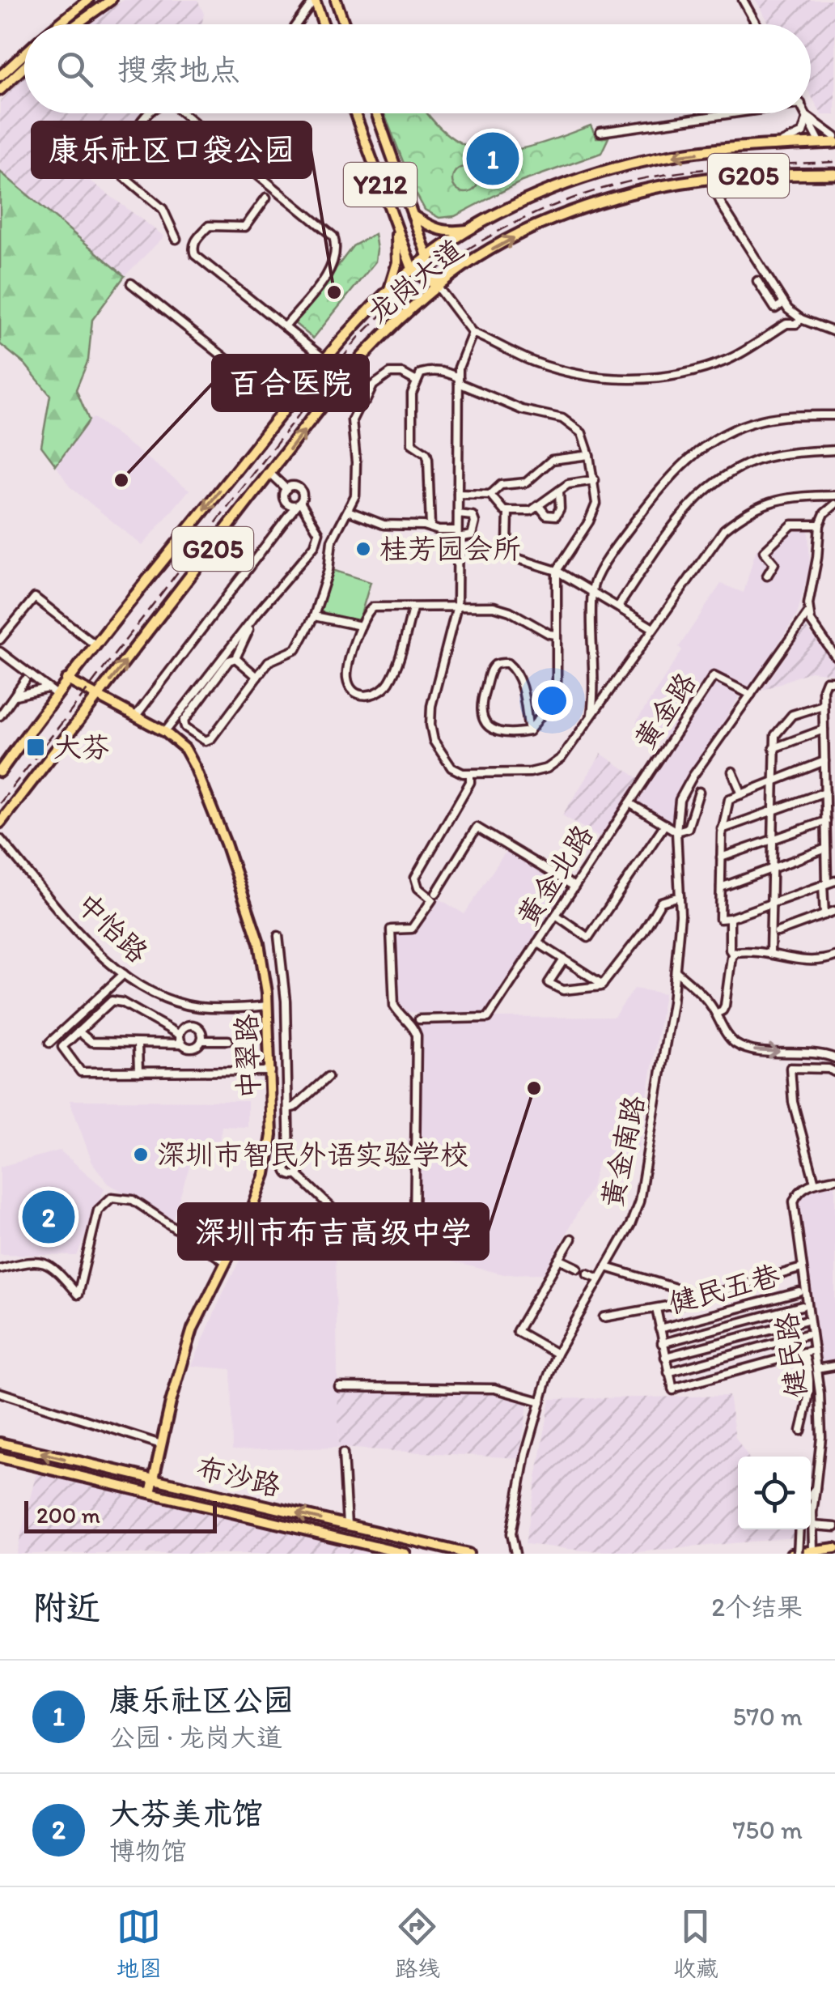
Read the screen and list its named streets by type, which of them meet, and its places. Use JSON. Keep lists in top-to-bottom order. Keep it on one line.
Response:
{"streets":{"highway":["G205","龙岗大道"],"main road":["Y212","中翠路","布沙路"],"street":["黄金路","黄金北路","中怡路","黄金南路","健民五巷","健民路"]},"crossings":[["Y212","龙岗大道"],["龙岗大道","中翠路"],["黄金路","黄金北路"],["黄金路","黄金南路"],["中怡路","中翠路"],["中翠路","布沙路"]],"places":{"other":["康乐社区口袋公园","百合医院","桂芳园会所","深圳市布吉高级中学","深圳市智民外语实验学校"],"transit":["大芬"]},"scale_bar":"200 m","page":{"search":"搜索地点","pins":["1","2"],"scale":"200 m","heading":["附近","2个结果"],"list":[{"mark":"1","name":"康乐社区公园","note":"公园 · 龙岗大道","value":"570 m"},{"mark":"2","name":"大芬美术馆","note":"博物馆","value":"750 m"}],"nav":["地图","路线","收藏"]}}
